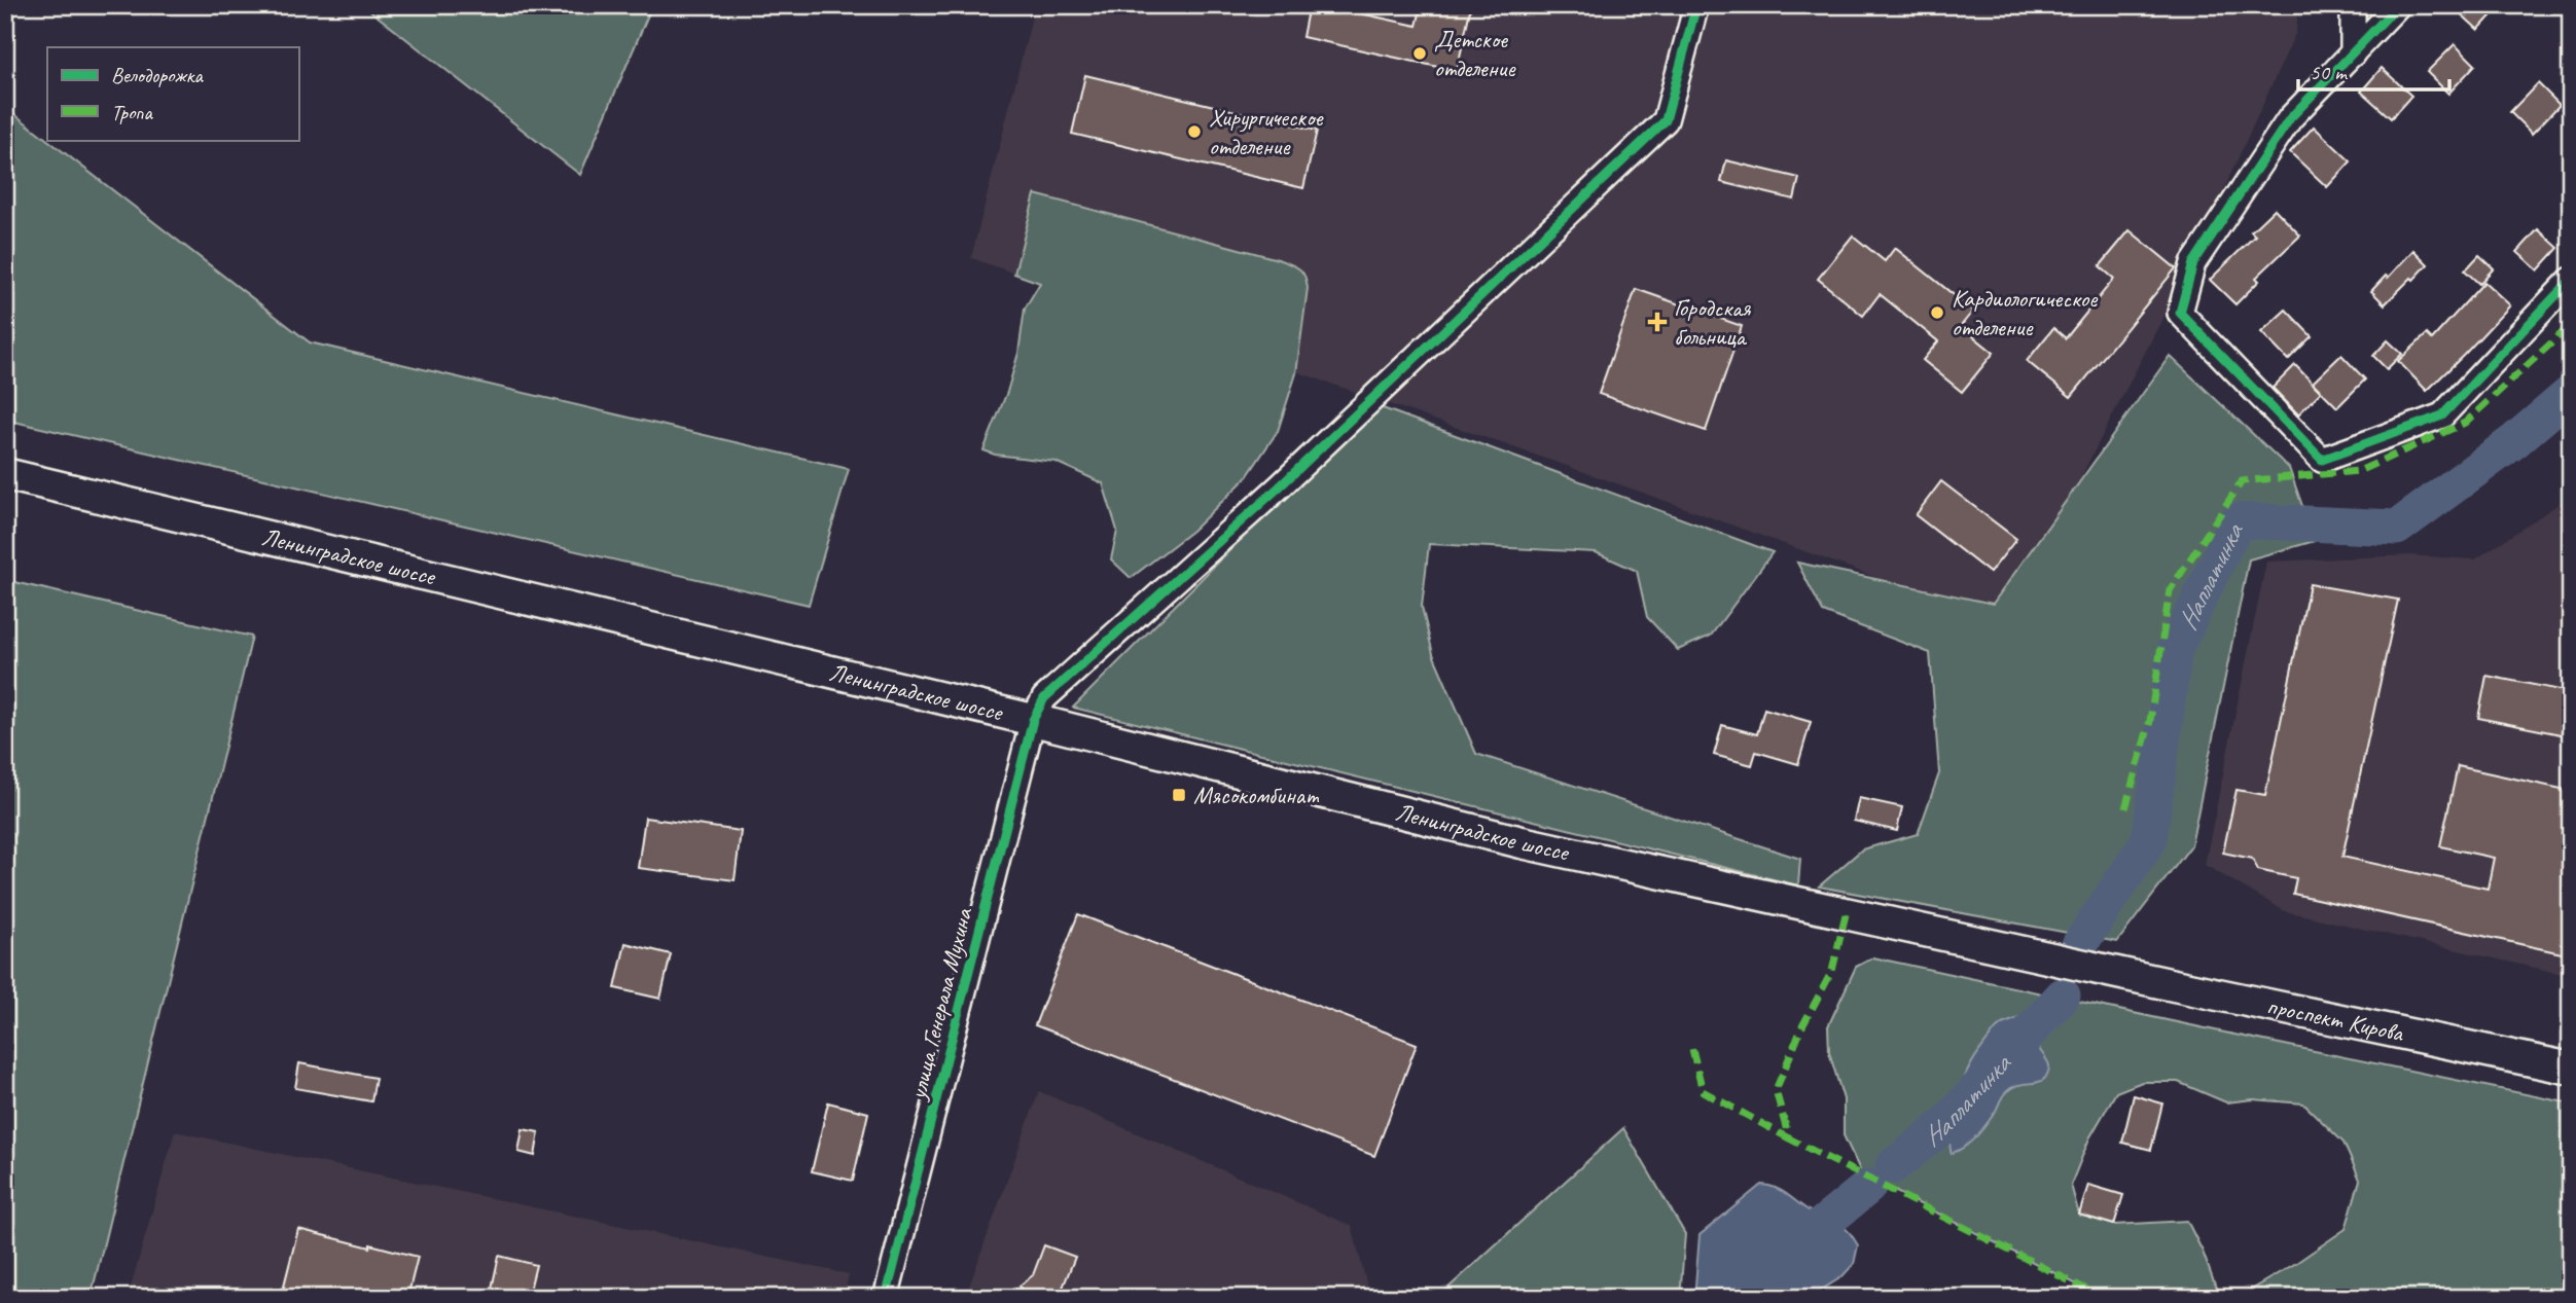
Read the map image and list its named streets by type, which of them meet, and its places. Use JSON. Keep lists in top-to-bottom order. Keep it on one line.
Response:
{"streets":{"main road":["Ленинградское шоссе","проспект Кирова"],"street":["улица Генерала Мухина"]},"crossings":[["Ленинградское шоссе","улица Генерала Мухина"],["Ленинградское шоссе","проспект Кирова"]],"water":["Наплатинка"],"places":{"other":["Детское отделение","Хирургическое отделение","Кардиологическое отделение"],"health":["Городская больница"],"transit":["Мясокомбинат"]},"legend":["Велодорожка","Тропа"],"scale_bar":"50 m"}
